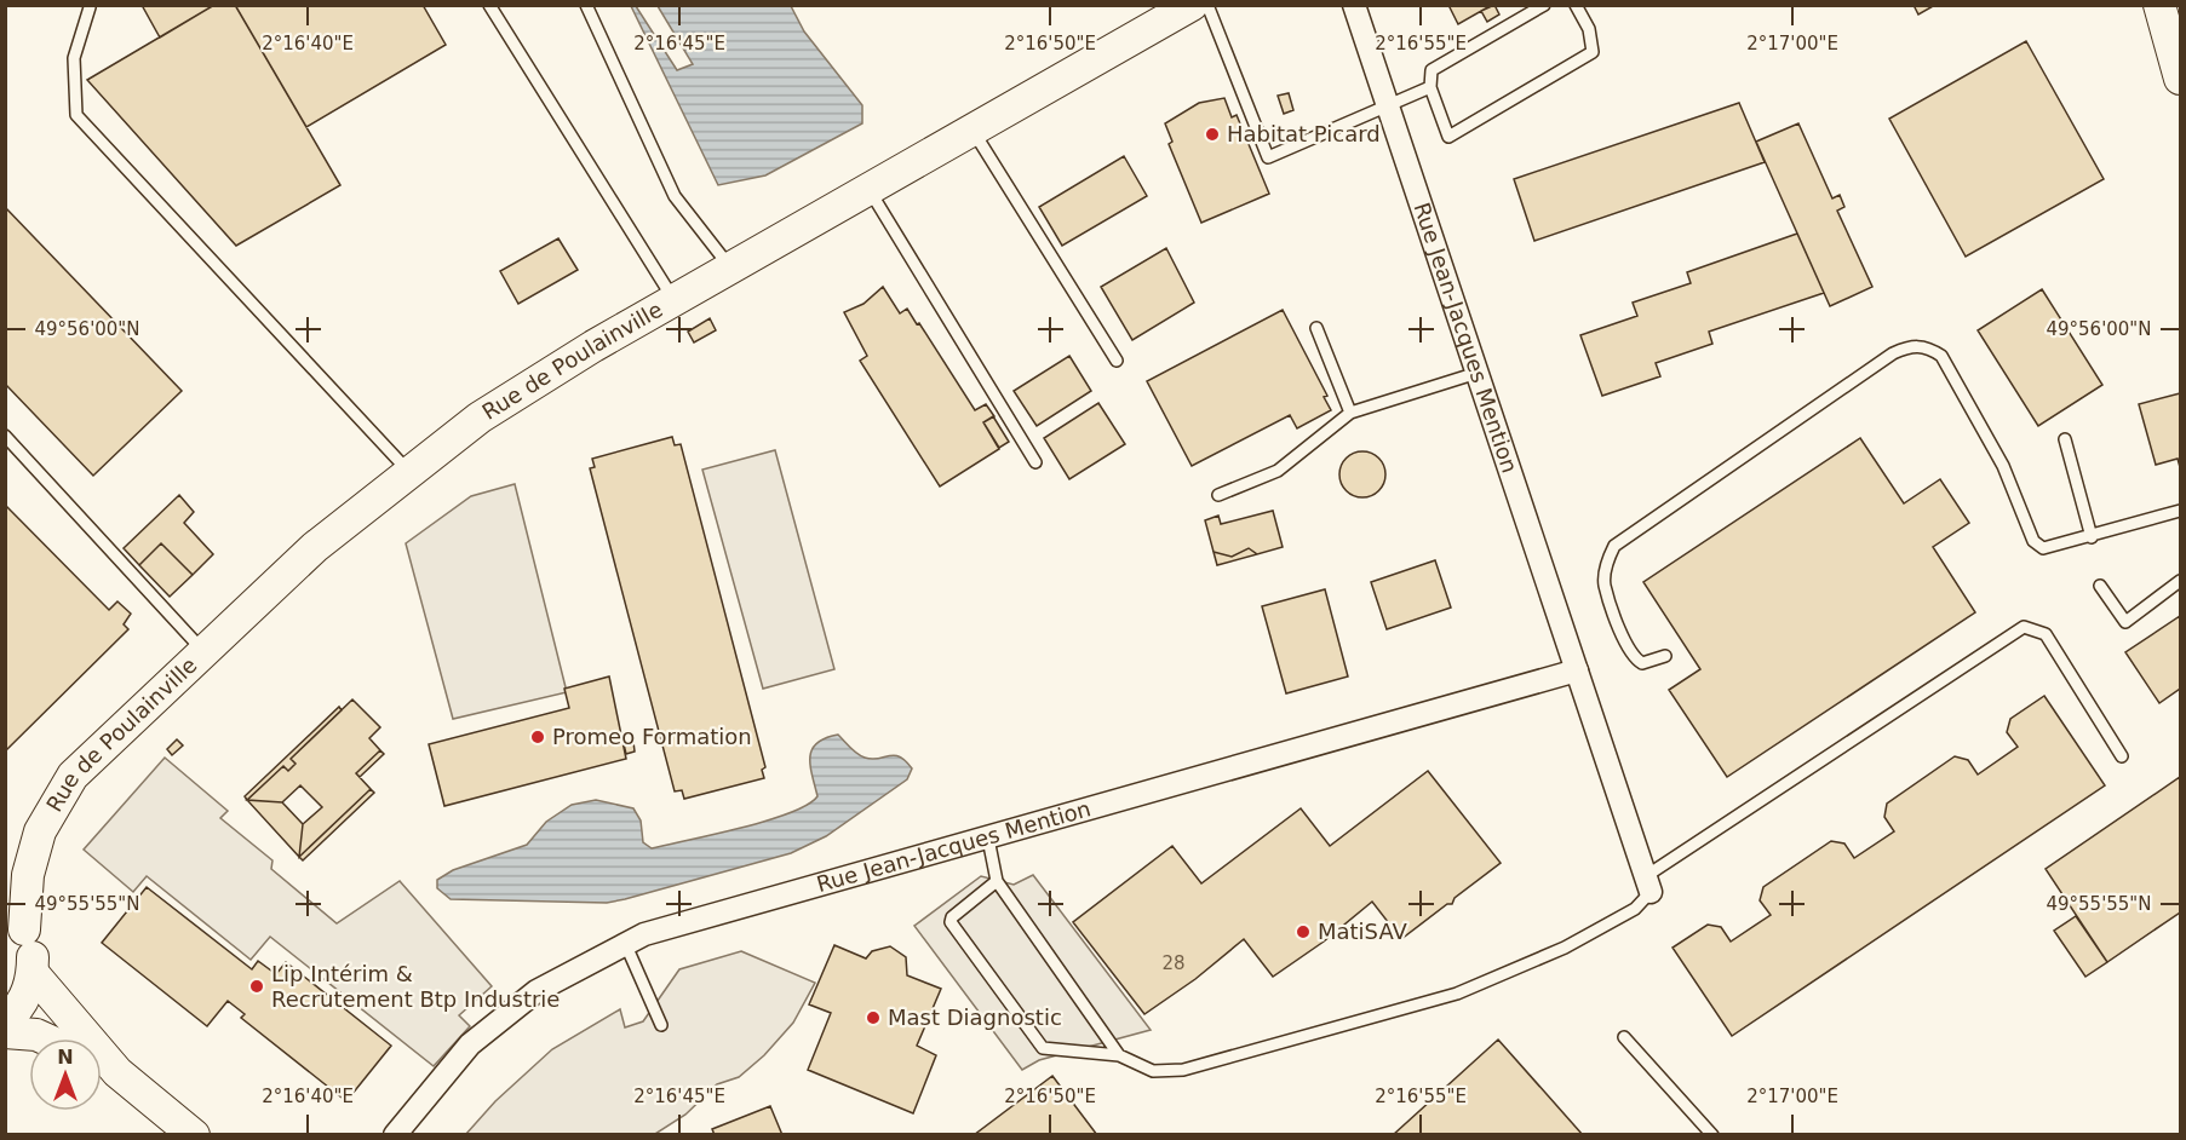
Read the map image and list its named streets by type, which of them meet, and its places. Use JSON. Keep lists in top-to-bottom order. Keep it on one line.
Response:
{"streets":{"street":["Rue Jean-Jacques Mention","Rue de Poulainville"]},"places":["Habitat Picard","Promeo Formation","MatiSAV","Lip Intérim & Recrutement Btp Industrie","Mast Diagnostic"],"house_numbers":["28"],"north":"top","coordinates":["2°16'40\"E","2°16'45\"E","2°16'50\"E","2°16'55\"E","2°17'00\"E","49°56'00\"N","49°55'55\"N"]}
